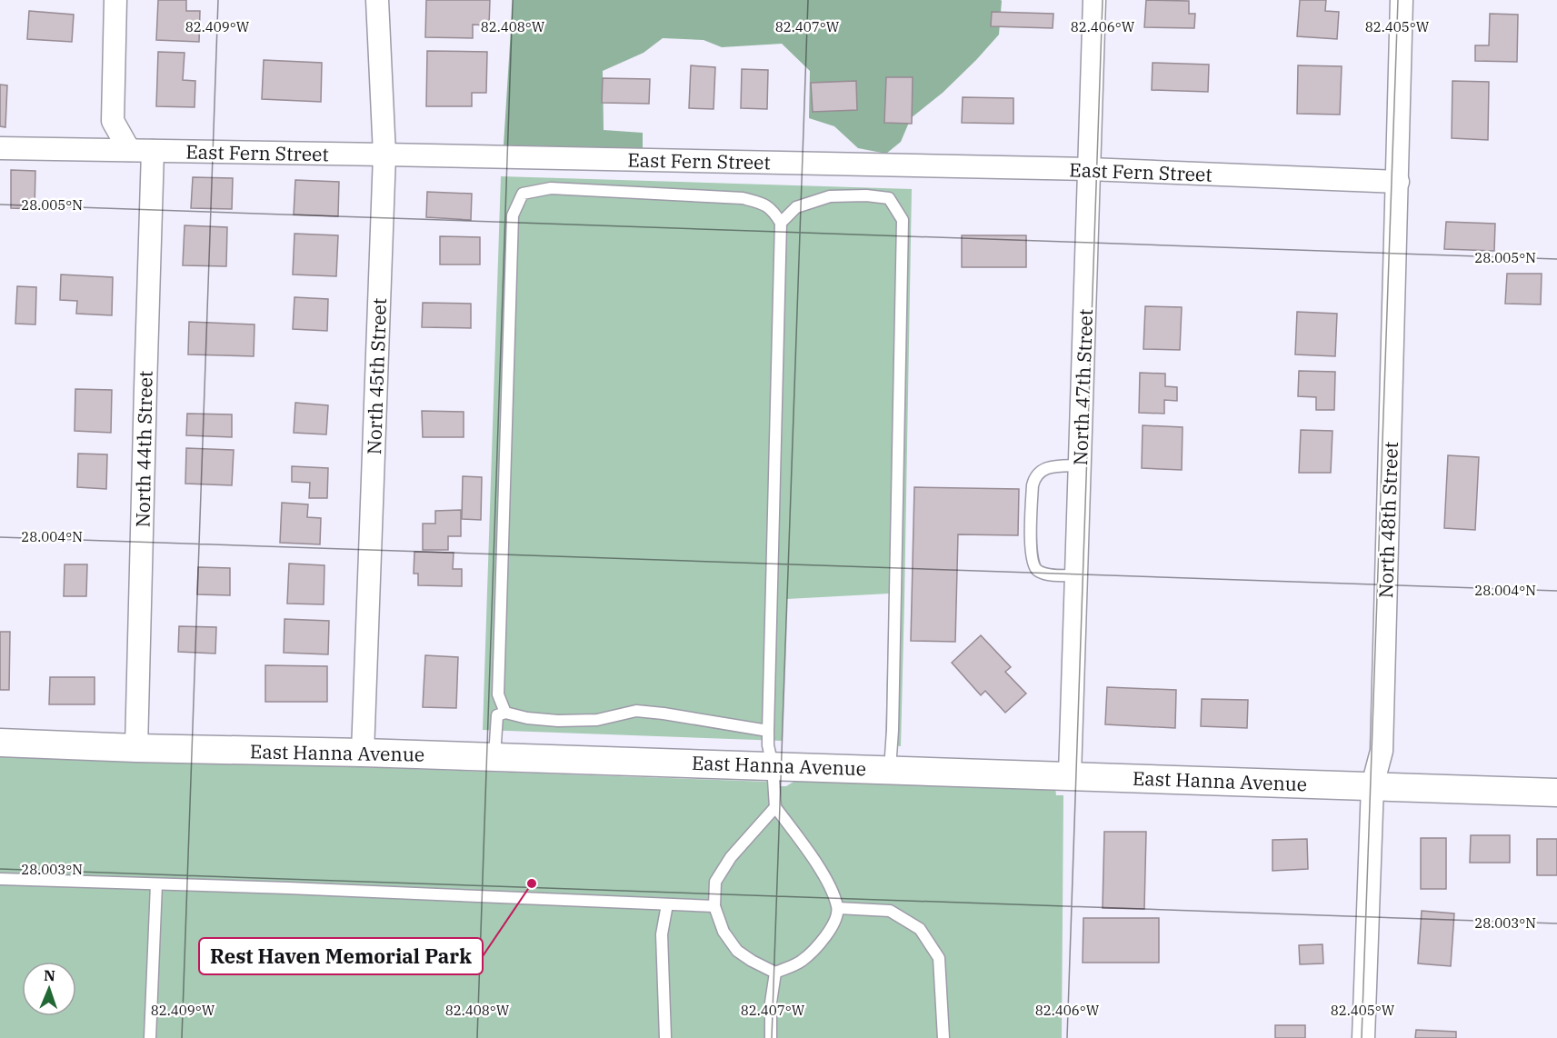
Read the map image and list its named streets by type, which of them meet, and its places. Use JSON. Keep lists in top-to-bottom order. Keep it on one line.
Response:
{"streets":{"street":["East Fern Street","North 45th Street","North 47th Street","North 44th Street","North 48th Street","East Hanna Avenue"]},"crossings":[["East Fern Street","North 45th Street"],["East Fern Street","North 47th Street"],["East Fern Street","North 44th Street"],["East Fern Street","North 48th Street"],["North 45th Street","East Hanna Avenue"],["North 47th Street","East Hanna Avenue"],["North 44th Street","East Hanna Avenue"],["North 48th Street","East Hanna Avenue"]],"places":["Rest Haven Memorial Park"],"north":"top","coordinates":["82.409°W","82.408°W","82.407°W","82.406°W","82.405°W","28.005°N","28.004°N","28.003°N"]}
